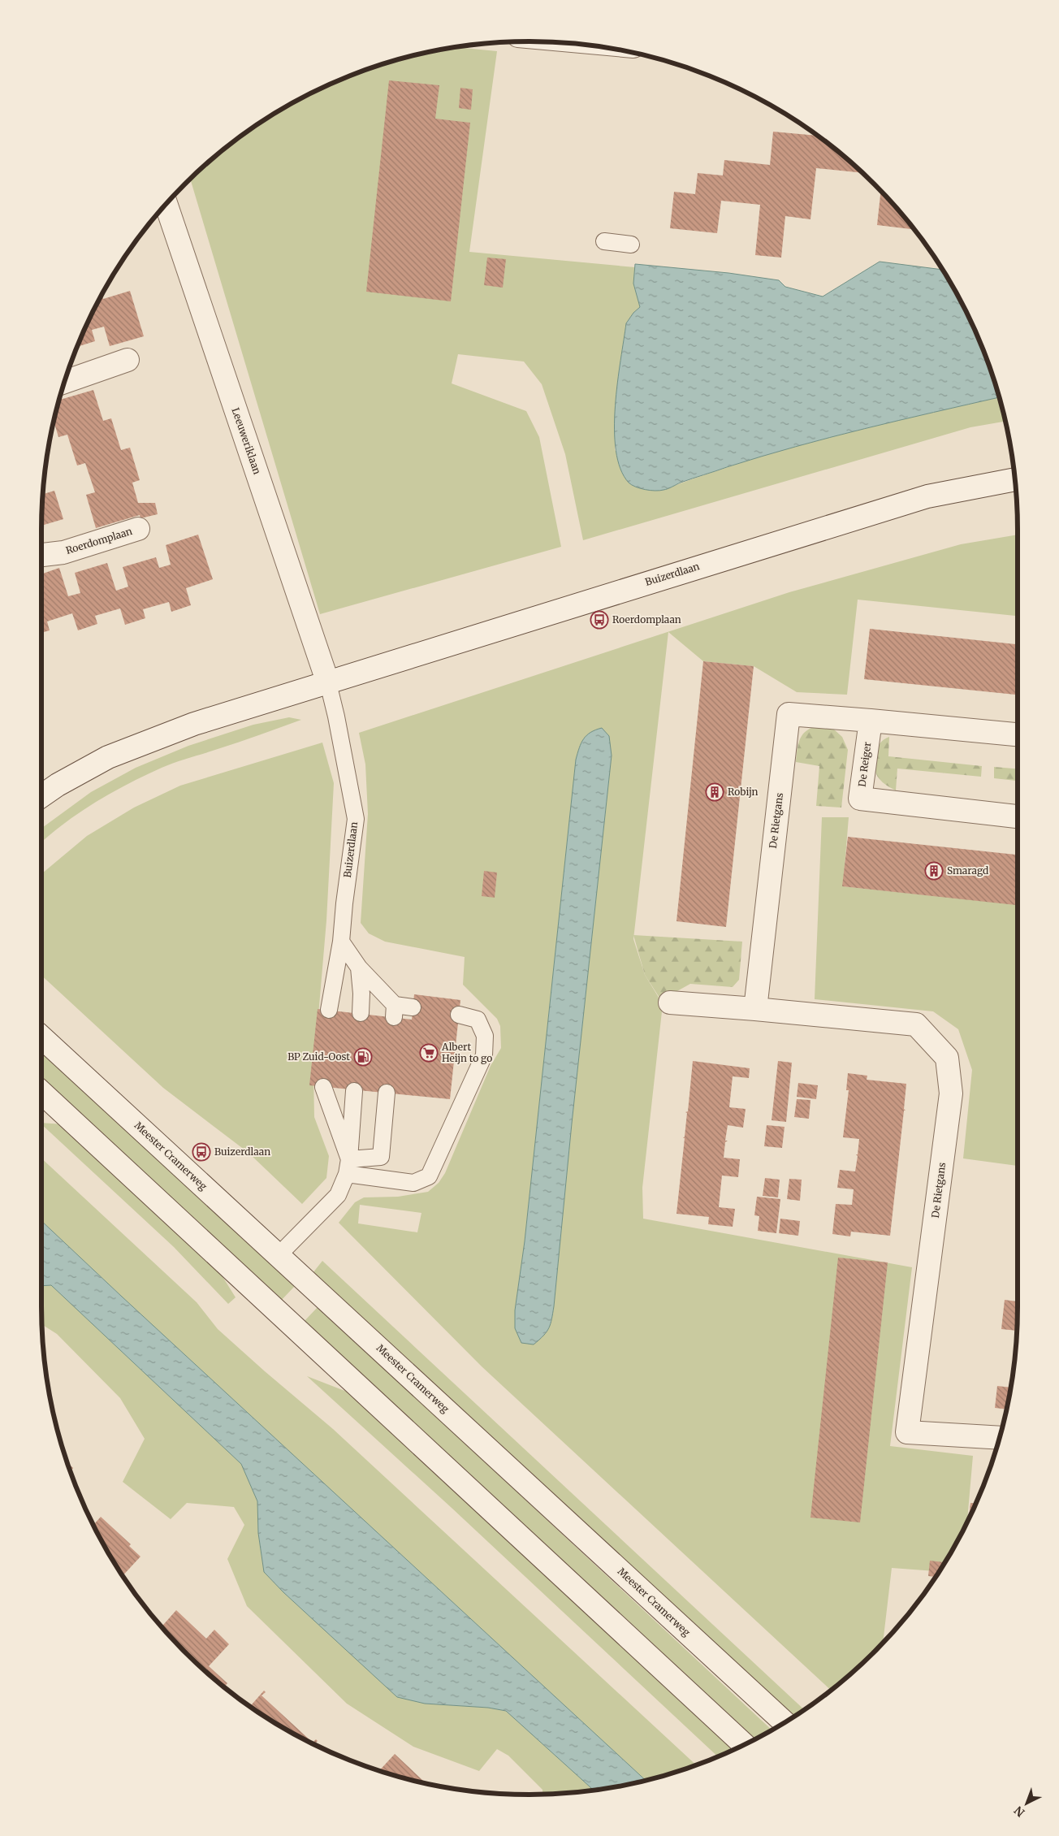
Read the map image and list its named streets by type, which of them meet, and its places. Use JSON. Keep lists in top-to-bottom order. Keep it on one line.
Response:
{"streets":{"street":["Leeuweriklaan","Roerdomplaan","Buizerdlaan","De Reiger","De Rietgans","Meester Cramerweg"]},"crossings":[["Leeuweriklaan","Buizerdlaan"],["De Reiger","De Rietgans"]],"places":{"bus stop":["Roerdomplaan","Buizerdlaan"],"building":["Robijn","Smaragd"],"supermarket":["Albert Heijn to go"],"fuel station":["BP Zuid-Oost"]},"north":"bottom left"}
